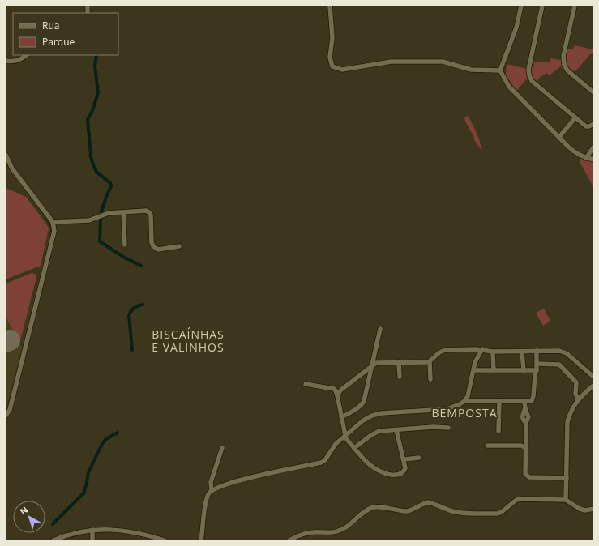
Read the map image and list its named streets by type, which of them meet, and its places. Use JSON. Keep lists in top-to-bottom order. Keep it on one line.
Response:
{"districts":["BISCAÍNHAS E VALINHOS","BEMPOSTA"],"legend":["Rua","Parque"],"north":"top left"}
